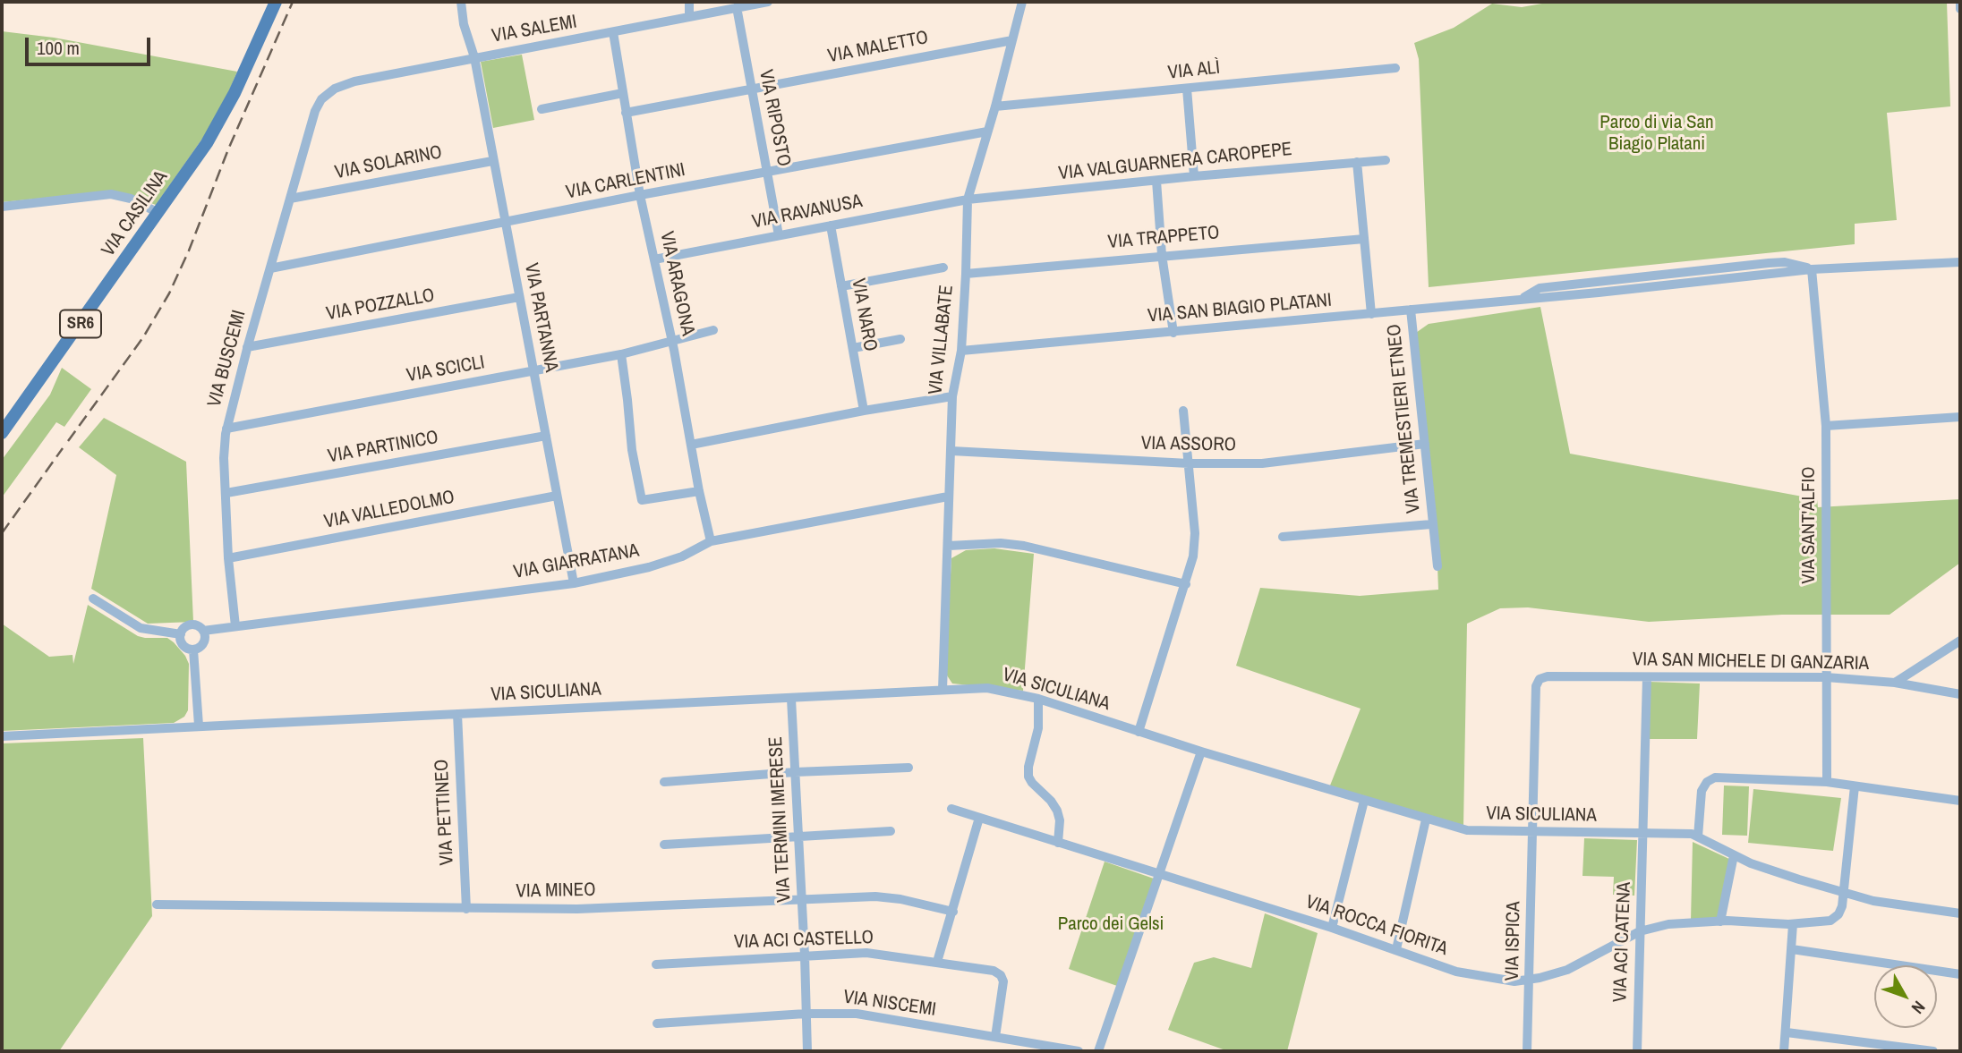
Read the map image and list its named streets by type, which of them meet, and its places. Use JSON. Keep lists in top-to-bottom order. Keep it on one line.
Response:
{"streets":{"main road":["VIA CASILINA","SR6"],"street":["VIA SALEMI","VIA MALETTO","VIA ALÌ","VIA RIPOSTO","VIA VALGUARNERA CAROPEPE","VIA SOLARINO","VIA CARLENTINI","VIA RAVANUSA","VIA TRAPPETO","VIA ARAGONA","VIA POZZALLO","VIA SAN BIAGIO PLATANI","VIA NARO","VIA PARTANNA","VIA VILLABATE","VIA BUSCEMI","VIA SCICLI","VIA TREMESTIERI ETNEO","VIA ASSORO","VIA PARTINICO","VIA VALLEDOLMO","VIA SANT'ALFIO","VIA GIARRATANA","VIA SAN MICHELE DI GANZARIA","VIA SICULIANA","VIA PETTINEO","VIA TERMINI IMERESE","VIA MINEO","VIA ROCCA FIORITA","VIA ACI CASTELLO","VIA ISPICA","VIA ACI CATENA","VIA NISCEMI"]},"crossings":[["VIA SALEMI","VIA RIPOSTO"],["VIA SALEMI","VIA ARAGONA"],["VIA SALEMI","VIA PARTANNA"],["VIA SALEMI","VIA BUSCEMI"],["VIA MALETTO","VIA RIPOSTO"],["VIA MALETTO","VIA ARAGONA"],["VIA MALETTO","VIA VILLABATE"],["VIA ALÌ","VIA VILLABATE"],["VIA RIPOSTO","VIA CARLENTINI"],["VIA RIPOSTO","VIA RAVANUSA"],["VIA VALGUARNERA CAROPEPE","VIA RAVANUSA"],["VIA VALGUARNERA CAROPEPE","VIA VILLABATE"],["VIA SOLARINO","VIA PARTANNA"],["VIA SOLARINO","VIA BUSCEMI"],["VIA CARLENTINI","VIA ARAGONA"],["VIA CARLENTINI","VIA PARTANNA"],["VIA CARLENTINI","VIA VILLABATE"],["VIA CARLENTINI","VIA BUSCEMI"],["VIA RAVANUSA","VIA ARAGONA"],["VIA RAVANUSA","VIA NARO"],["VIA RAVANUSA","VIA VILLABATE"],["VIA TRAPPETO","VIA VILLABATE"],["VIA ARAGONA","VIA SCICLI"],["VIA ARAGONA","VIA GIARRATANA"],["VIA POZZALLO","VIA PARTANNA"],["VIA POZZALLO","VIA BUSCEMI"],["VIA SAN BIAGIO PLATANI","VIA VILLABATE"],["VIA SAN BIAGIO PLATANI","VIA TREMESTIERI ETNEO"],["VIA SAN BIAGIO PLATANI","VIA SANT'ALFIO"],["VIA PARTANNA","VIA SCICLI"],["VIA PARTANNA","VIA PARTINICO"],["VIA PARTANNA","VIA VALLEDOLMO"],["VIA PARTANNA","VIA GIARRATANA"],["VIA VILLABATE","VIA ASSORO"],["VIA VILLABATE","VIA GIARRATANA"],["VIA VILLABATE","VIA SICULIANA"],["VIA BUSCEMI","VIA SCICLI"],["VIA BUSCEMI","VIA PARTINICO"],["VIA BUSCEMI","VIA VALLEDOLMO"],["VIA BUSCEMI","VIA GIARRATANA"],["VIA TREMESTIERI ETNEO","VIA ASSORO"],["VIA SANT'ALFIO","VIA SAN MICHELE DI GANZARIA"],["VIA SAN MICHELE DI GANZARIA","VIA ISPICA"],["VIA SAN MICHELE DI GANZARIA","VIA ACI CATENA"],["VIA SICULIANA","VIA PETTINEO"],["VIA SICULIANA","VIA TERMINI IMERESE"],["VIA SICULIANA","VIA ISPICA"],["VIA SICULIANA","VIA ACI CATENA"],["VIA PETTINEO","VIA MINEO"],["VIA TERMINI IMERESE","VIA MINEO"],["VIA TERMINI IMERESE","VIA ACI CASTELLO"],["VIA TERMINI IMERESE","VIA NISCEMI"],["VIA ROCCA FIORITA","VIA ISPICA"],["VIA ROCCA FIORITA","VIA ACI CATENA"],["VIA ACI CASTELLO","VIA NISCEMI"]],"parks":["Parco di via San Biagio Platani","Parco dei Gelsi"],"scale_bar":"100 m","north":"bottom right"}
